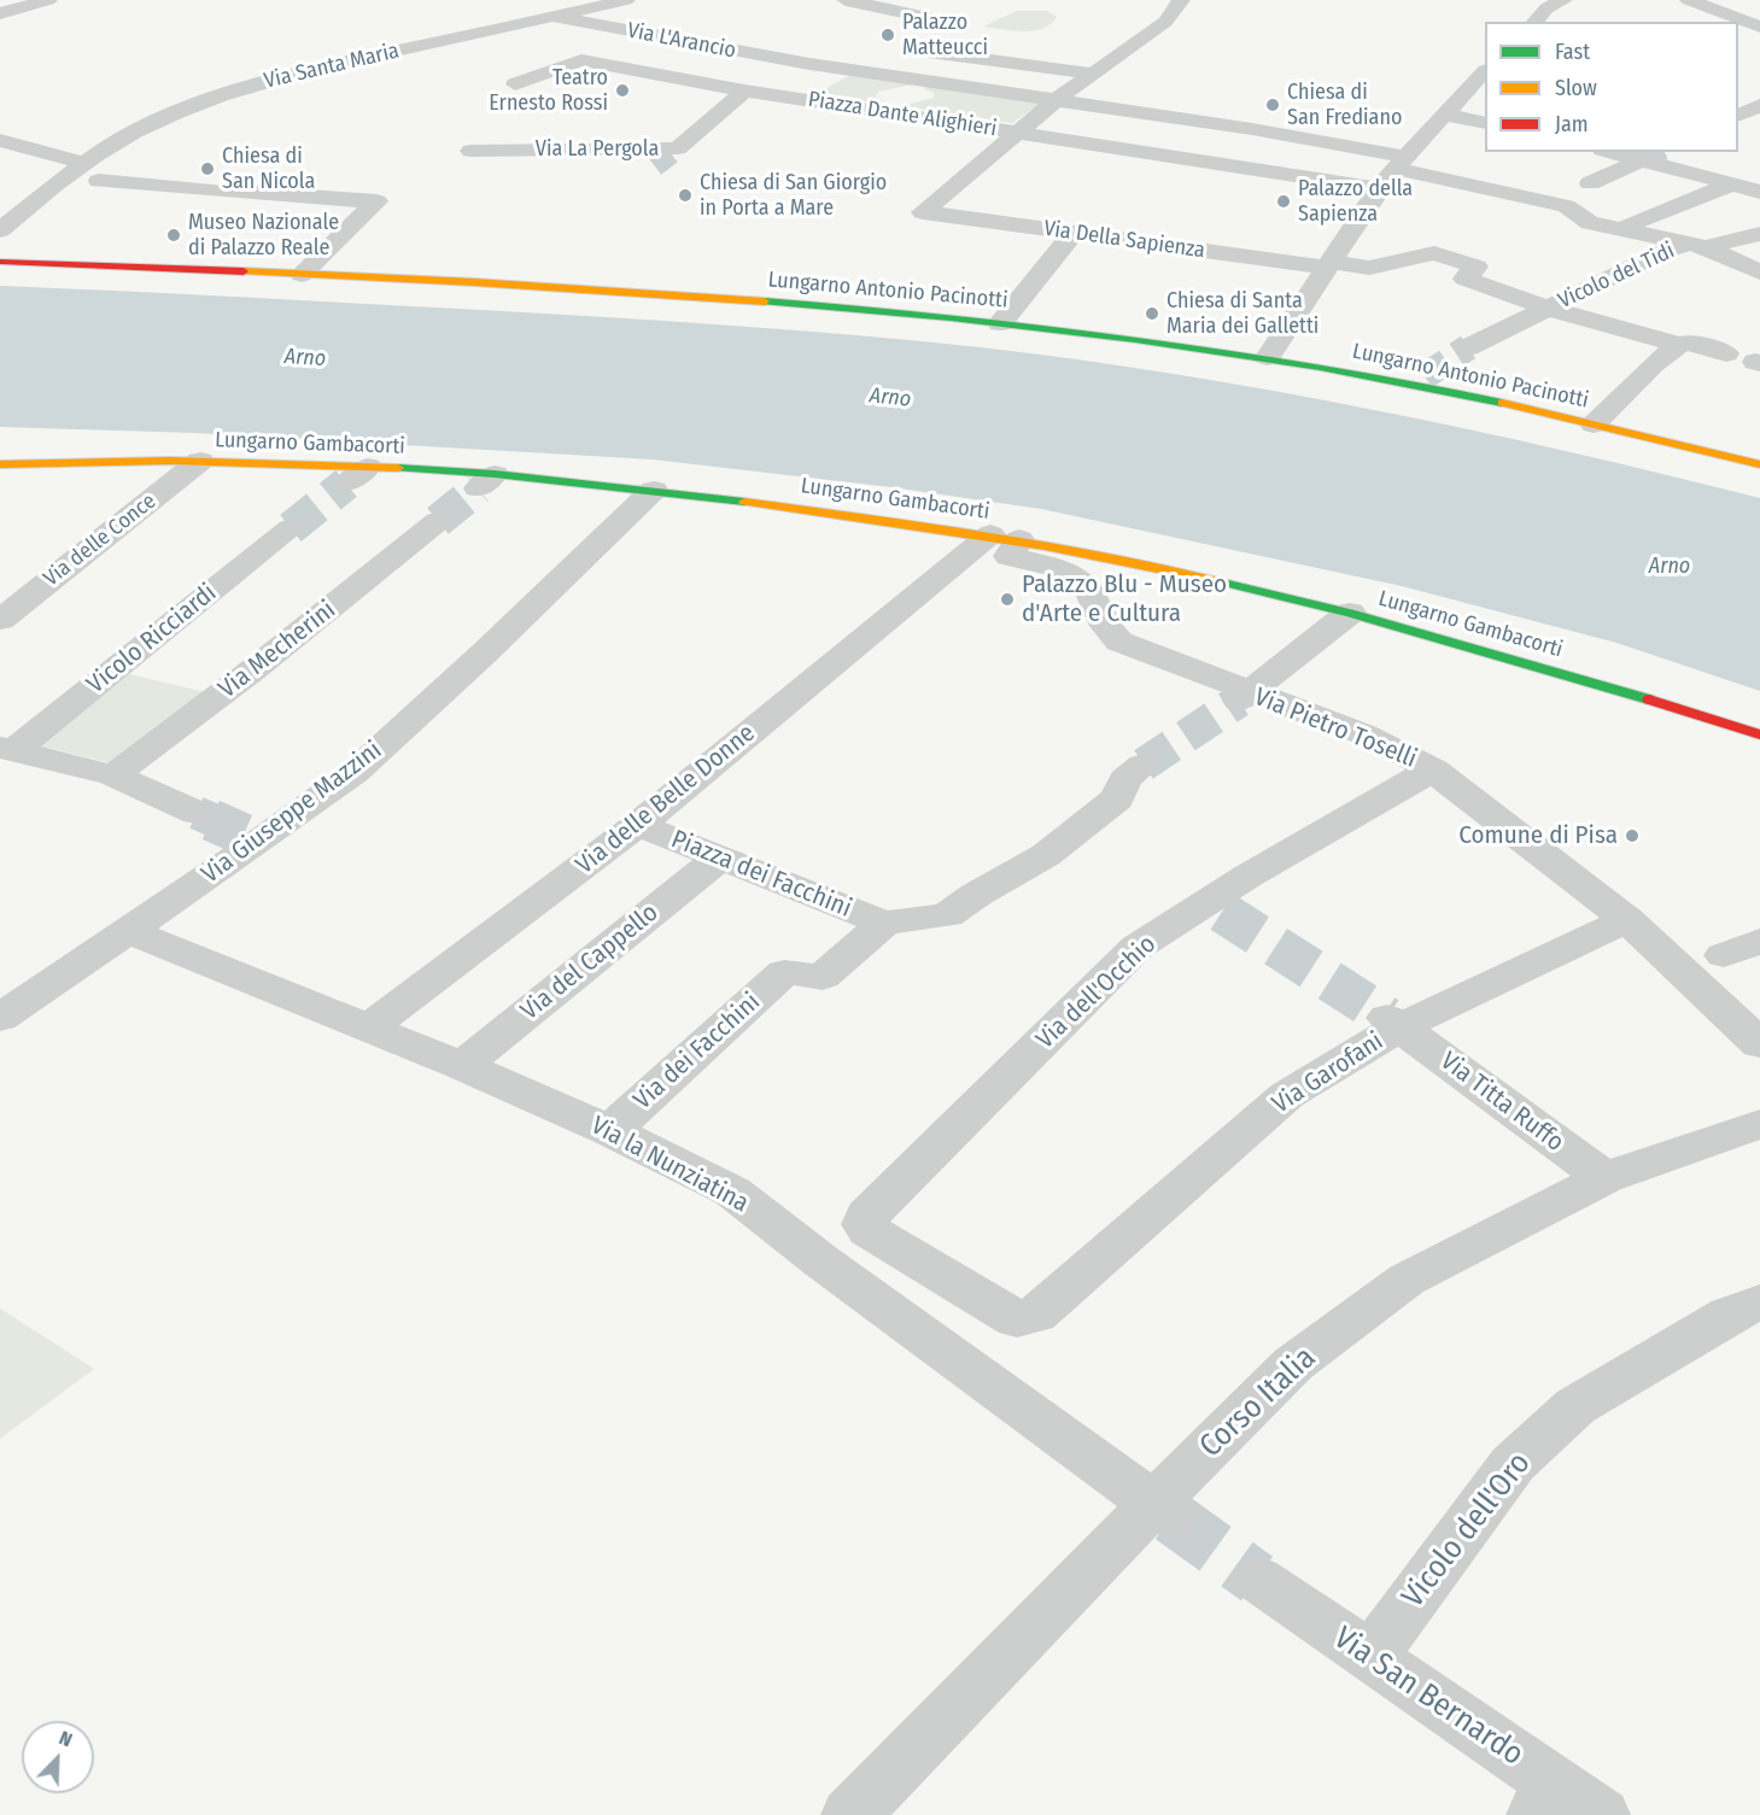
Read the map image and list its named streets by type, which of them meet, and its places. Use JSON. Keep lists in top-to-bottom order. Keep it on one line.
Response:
{"streets":{"street":["Via L'Arancio","Via Santa Maria","Piazza Dante Alighieri","Via La Pergola","Via Della Sapienza","Vicolo del Tidi","Lungarno Antonio Pacinotti","Lungarno Gambacorti","Via delle Conce","Vicolo Ricciardi","Via Mecherini","Via Pietro Toselli","Via delle Belle Donne","Via Giuseppe Mazzini","Piazza dei Facchini","Via del Cappello","Via dell'Occhio","Via dei Facchini","Via Garofani","Via Titta Ruffo","Via la Nunziatina","Corso Italia","Vicolo dell'Oro","Via San Bernardo"]},"crossings":[["Via L'Arancio","Via Santa Maria"],["Via L'Arancio","Piazza Dante Alighieri"],["Piazza Dante Alighieri","Via La Pergola"],["Piazza Dante Alighieri","Via Della Sapienza"],["Via Della Sapienza","Vicolo del Tidi"],["Lungarno Gambacorti","Via delle Conce"],["Lungarno Gambacorti","Via Pietro Toselli"],["Lungarno Gambacorti","Via delle Belle Donne"],["Lungarno Gambacorti","Via Giuseppe Mazzini"],["Via Pietro Toselli","Via delle Belle Donne"],["Via Pietro Toselli","Via dell'Occhio"],["Via Pietro Toselli","Via Garofani"],["Via delle Belle Donne","Piazza dei Facchini"],["Via delle Belle Donne","Via la Nunziatina"],["Via Giuseppe Mazzini","Via la Nunziatina"],["Piazza dei Facchini","Via del Cappello"],["Piazza dei Facchini","Via dei Facchini"],["Via del Cappello","Via la Nunziatina"],["Via dell'Occhio","Via Garofani"],["Via dei Facchini","Via la Nunziatina"],["Via Garofani","Via Titta Ruffo"],["Via Titta Ruffo","Corso Italia"],["Via la Nunziatina","Corso Italia"],["Vicolo dell'Oro","Via San Bernardo"]],"water":["Arno"],"places":["Palazzo Matteucci","Teatro Ernesto Rossi","Chiesa di San Frediano","Chiesa di San Nicola","Chiesa di San Giorgio in Porta a Mare","Palazzo della Sapienza","Museo Nazionale di Palazzo Reale","Chiesa di Santa Maria dei Galletti","Palazzo Blu - Museo d'Arte e Cultura","Comune di Pisa"],"legend":["Fast","Slow","Jam"],"north":"top right"}
